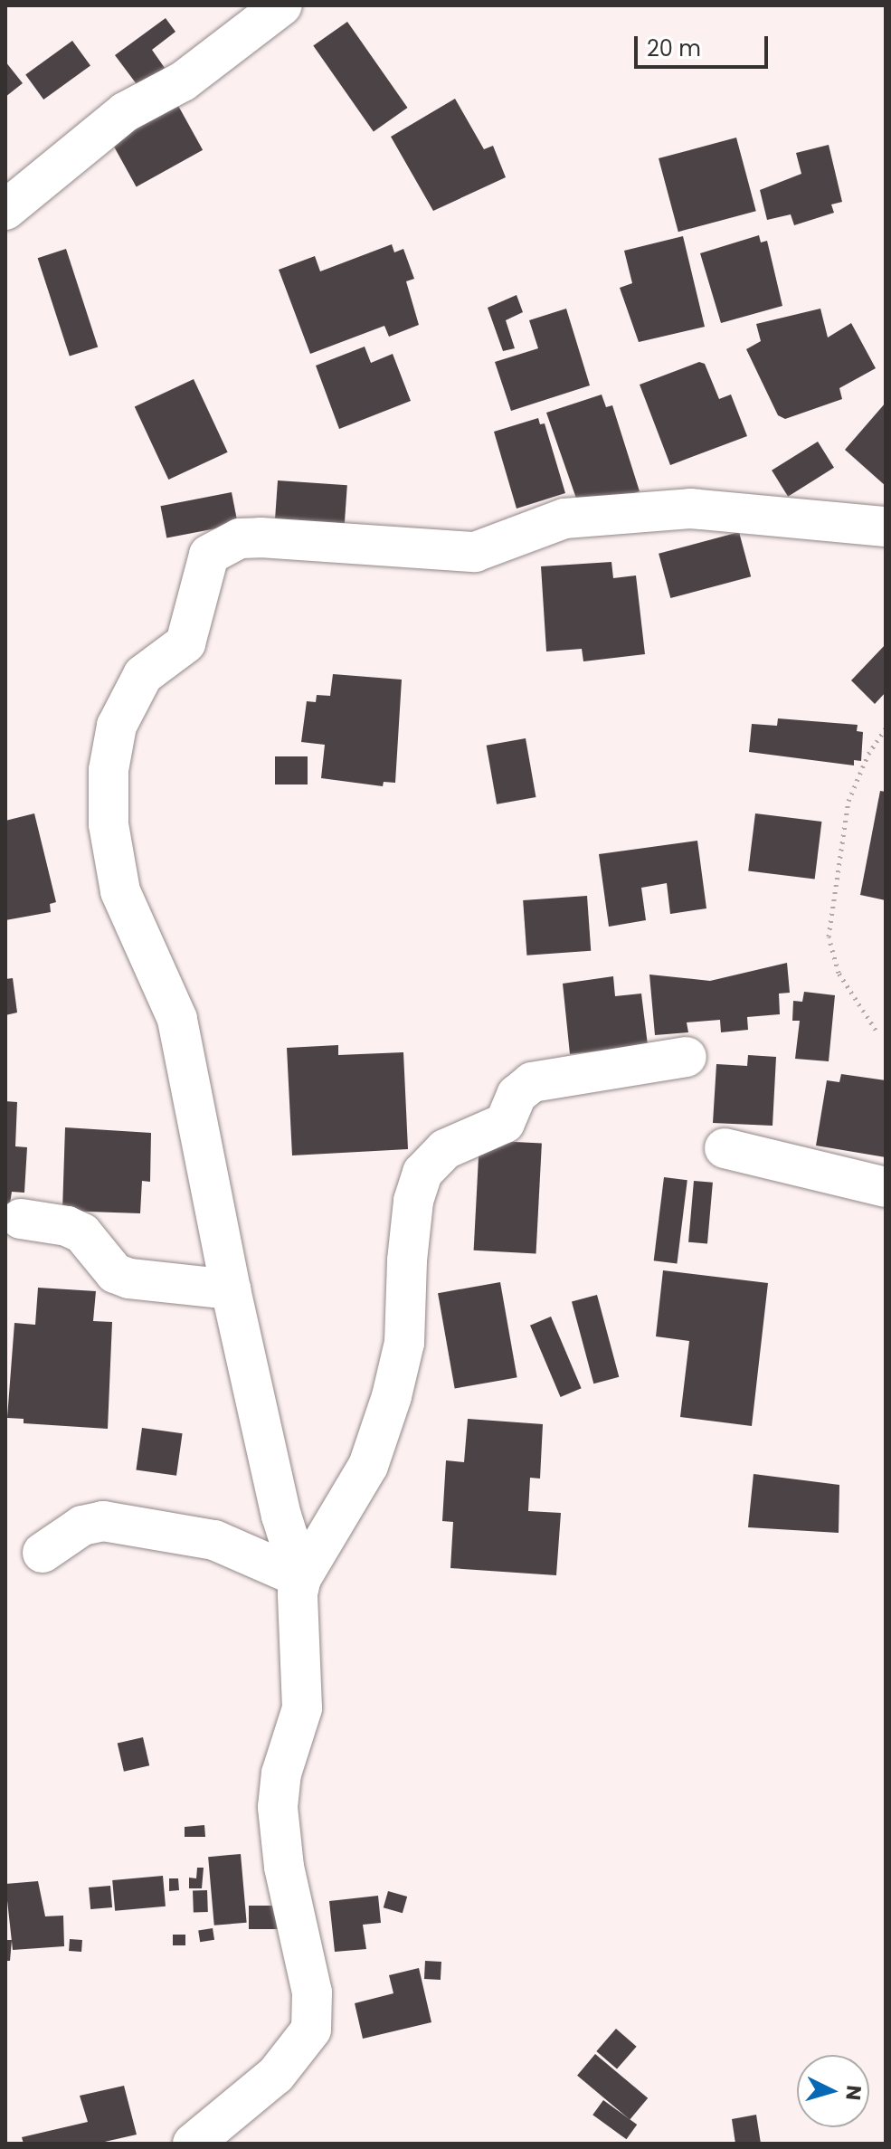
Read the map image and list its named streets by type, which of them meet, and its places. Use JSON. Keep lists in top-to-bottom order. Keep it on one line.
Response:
{"scale_bar":"20 m","north":"right"}
